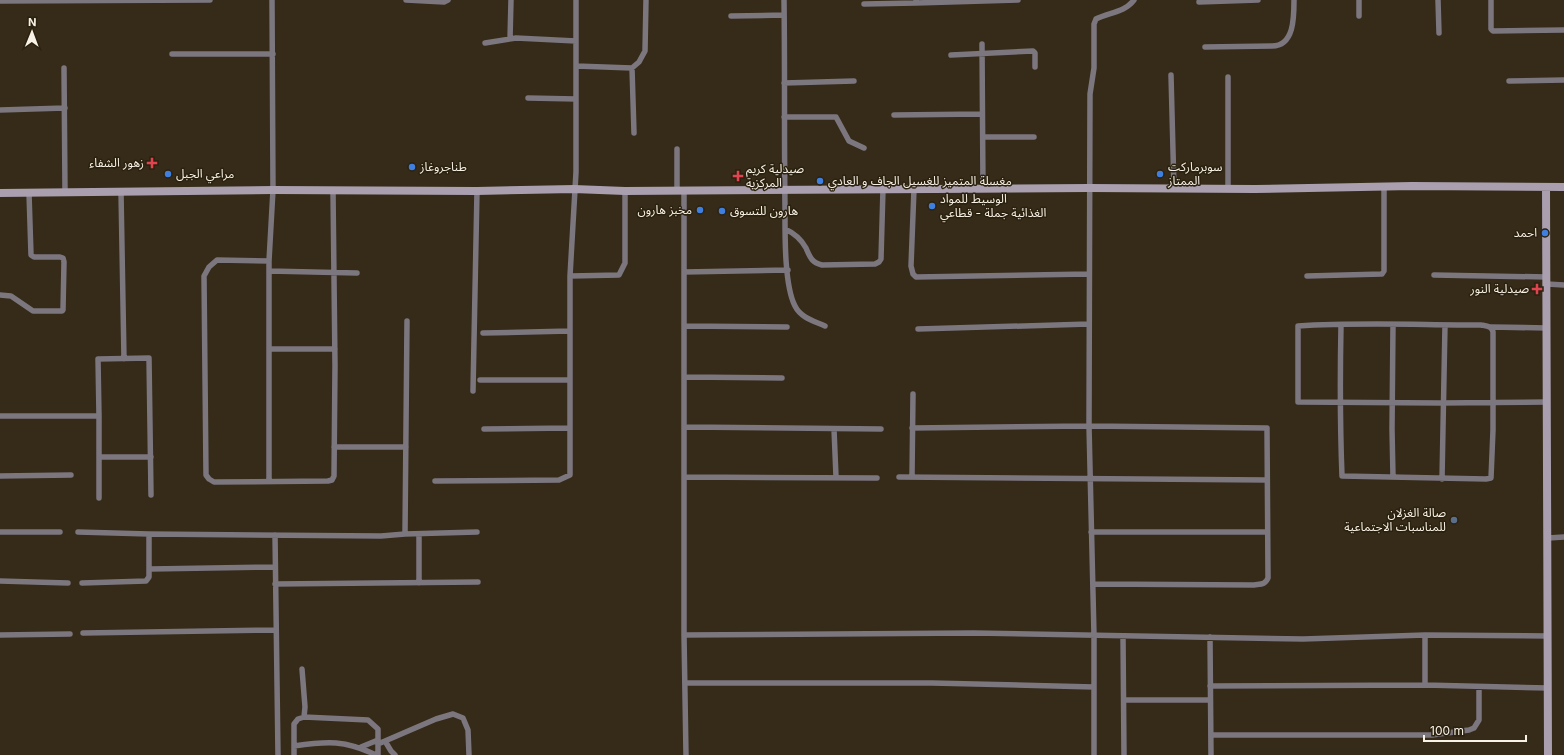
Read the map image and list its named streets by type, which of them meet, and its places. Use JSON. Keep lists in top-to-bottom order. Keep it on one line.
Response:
{"places":{"health":["زهور الشفاء","صيدلية كريم المركزية","صيدلية النور"],"other":["طناجروغاز","مراعي الجبل","سوبرماركت الممتاز","مغسلة المتميز للغسيل الجاف و العادي","الوسيط للمواد الغذائية جملة - قطاعي","مخبز هارون","هارون للتسوق","احمد","صالة الغزلان للمناسبات الاجتماعية"]},"scale_bar":"100 m","north":"top"}
